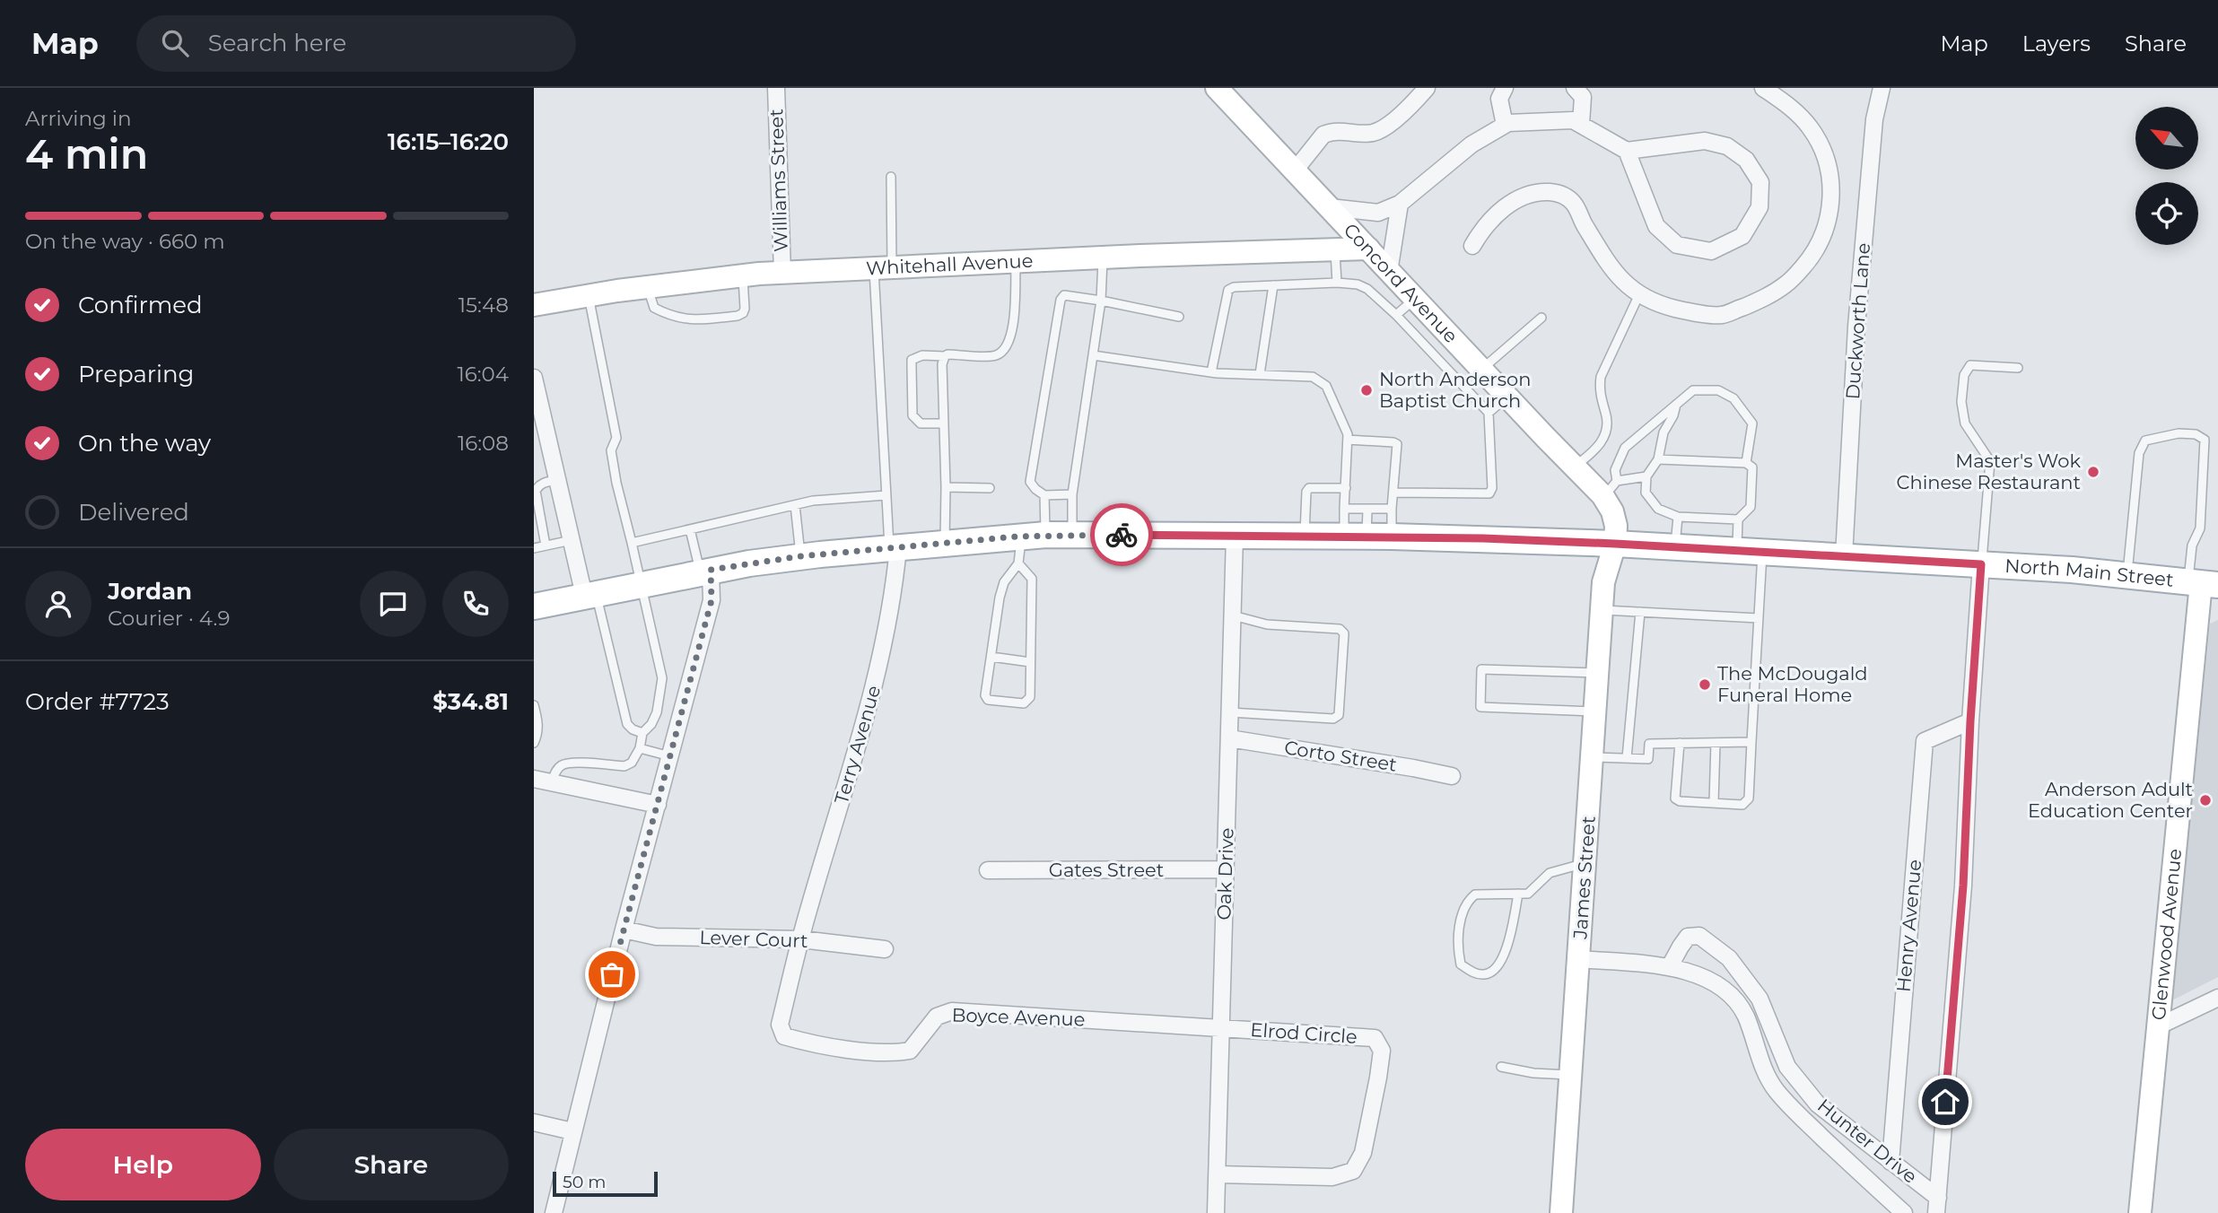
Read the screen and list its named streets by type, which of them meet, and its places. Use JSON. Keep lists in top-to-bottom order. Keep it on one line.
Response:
{"streets":{"main road":["North Main Street"],"street":["Williams Street","Whitehall Avenue","Concord Avenue","Duckworth Lane","Terry Avenue","Corto Street","Gates Street","Oak Drive","James Street","Henry Avenue","Glenwood Avenue","Lever Court","Boyce Avenue","Elrod Circle","Hunter Drive"]},"crossings":[["Williams Street","Whitehall Avenue"],["Whitehall Avenue","Concord Avenue"],["Concord Avenue","North Main Street"],["Concord Avenue","James Street"],["Duckworth Lane","North Main Street"],["North Main Street","Terry Avenue"],["North Main Street","Oak Drive"],["North Main Street","James Street"],["North Main Street","Glenwood Avenue"],["Terry Avenue","Lever Court"],["Terry Avenue","Boyce Avenue"],["Corto Street","Oak Drive"],["Gates Street","Oak Drive"],["Oak Drive","Boyce Avenue"],["Oak Drive","Elrod Circle"],["James Street","Hunter Drive"],["Henry Avenue","Hunter Drive"],["Lever Court","Boyce Avenue"],["Boyce Avenue","Elrod Circle"]],"places":["North Anderson Baptist Church","Master's Wok Chinese Restaurant","The McDougald Funeral Home","Anderson Adult Education Center"],"scale_bar":"50 m","north":"top left","page":{"header":"Map","search":"Search here","nav":["Map","Layers","Share"],"heading":["4 min","Arriving in","16:15–16:20"],"panel":["Jordan","Courier · 4.9","Order #7723","$34.81"],"bar":"On the way · 660 m","list":[["Confirmed","15:48"],["Preparing","16:04"],["On the way","16:08"],"Delivered"],"buttons":["Help","Share"],"scale":"50 m"}}
